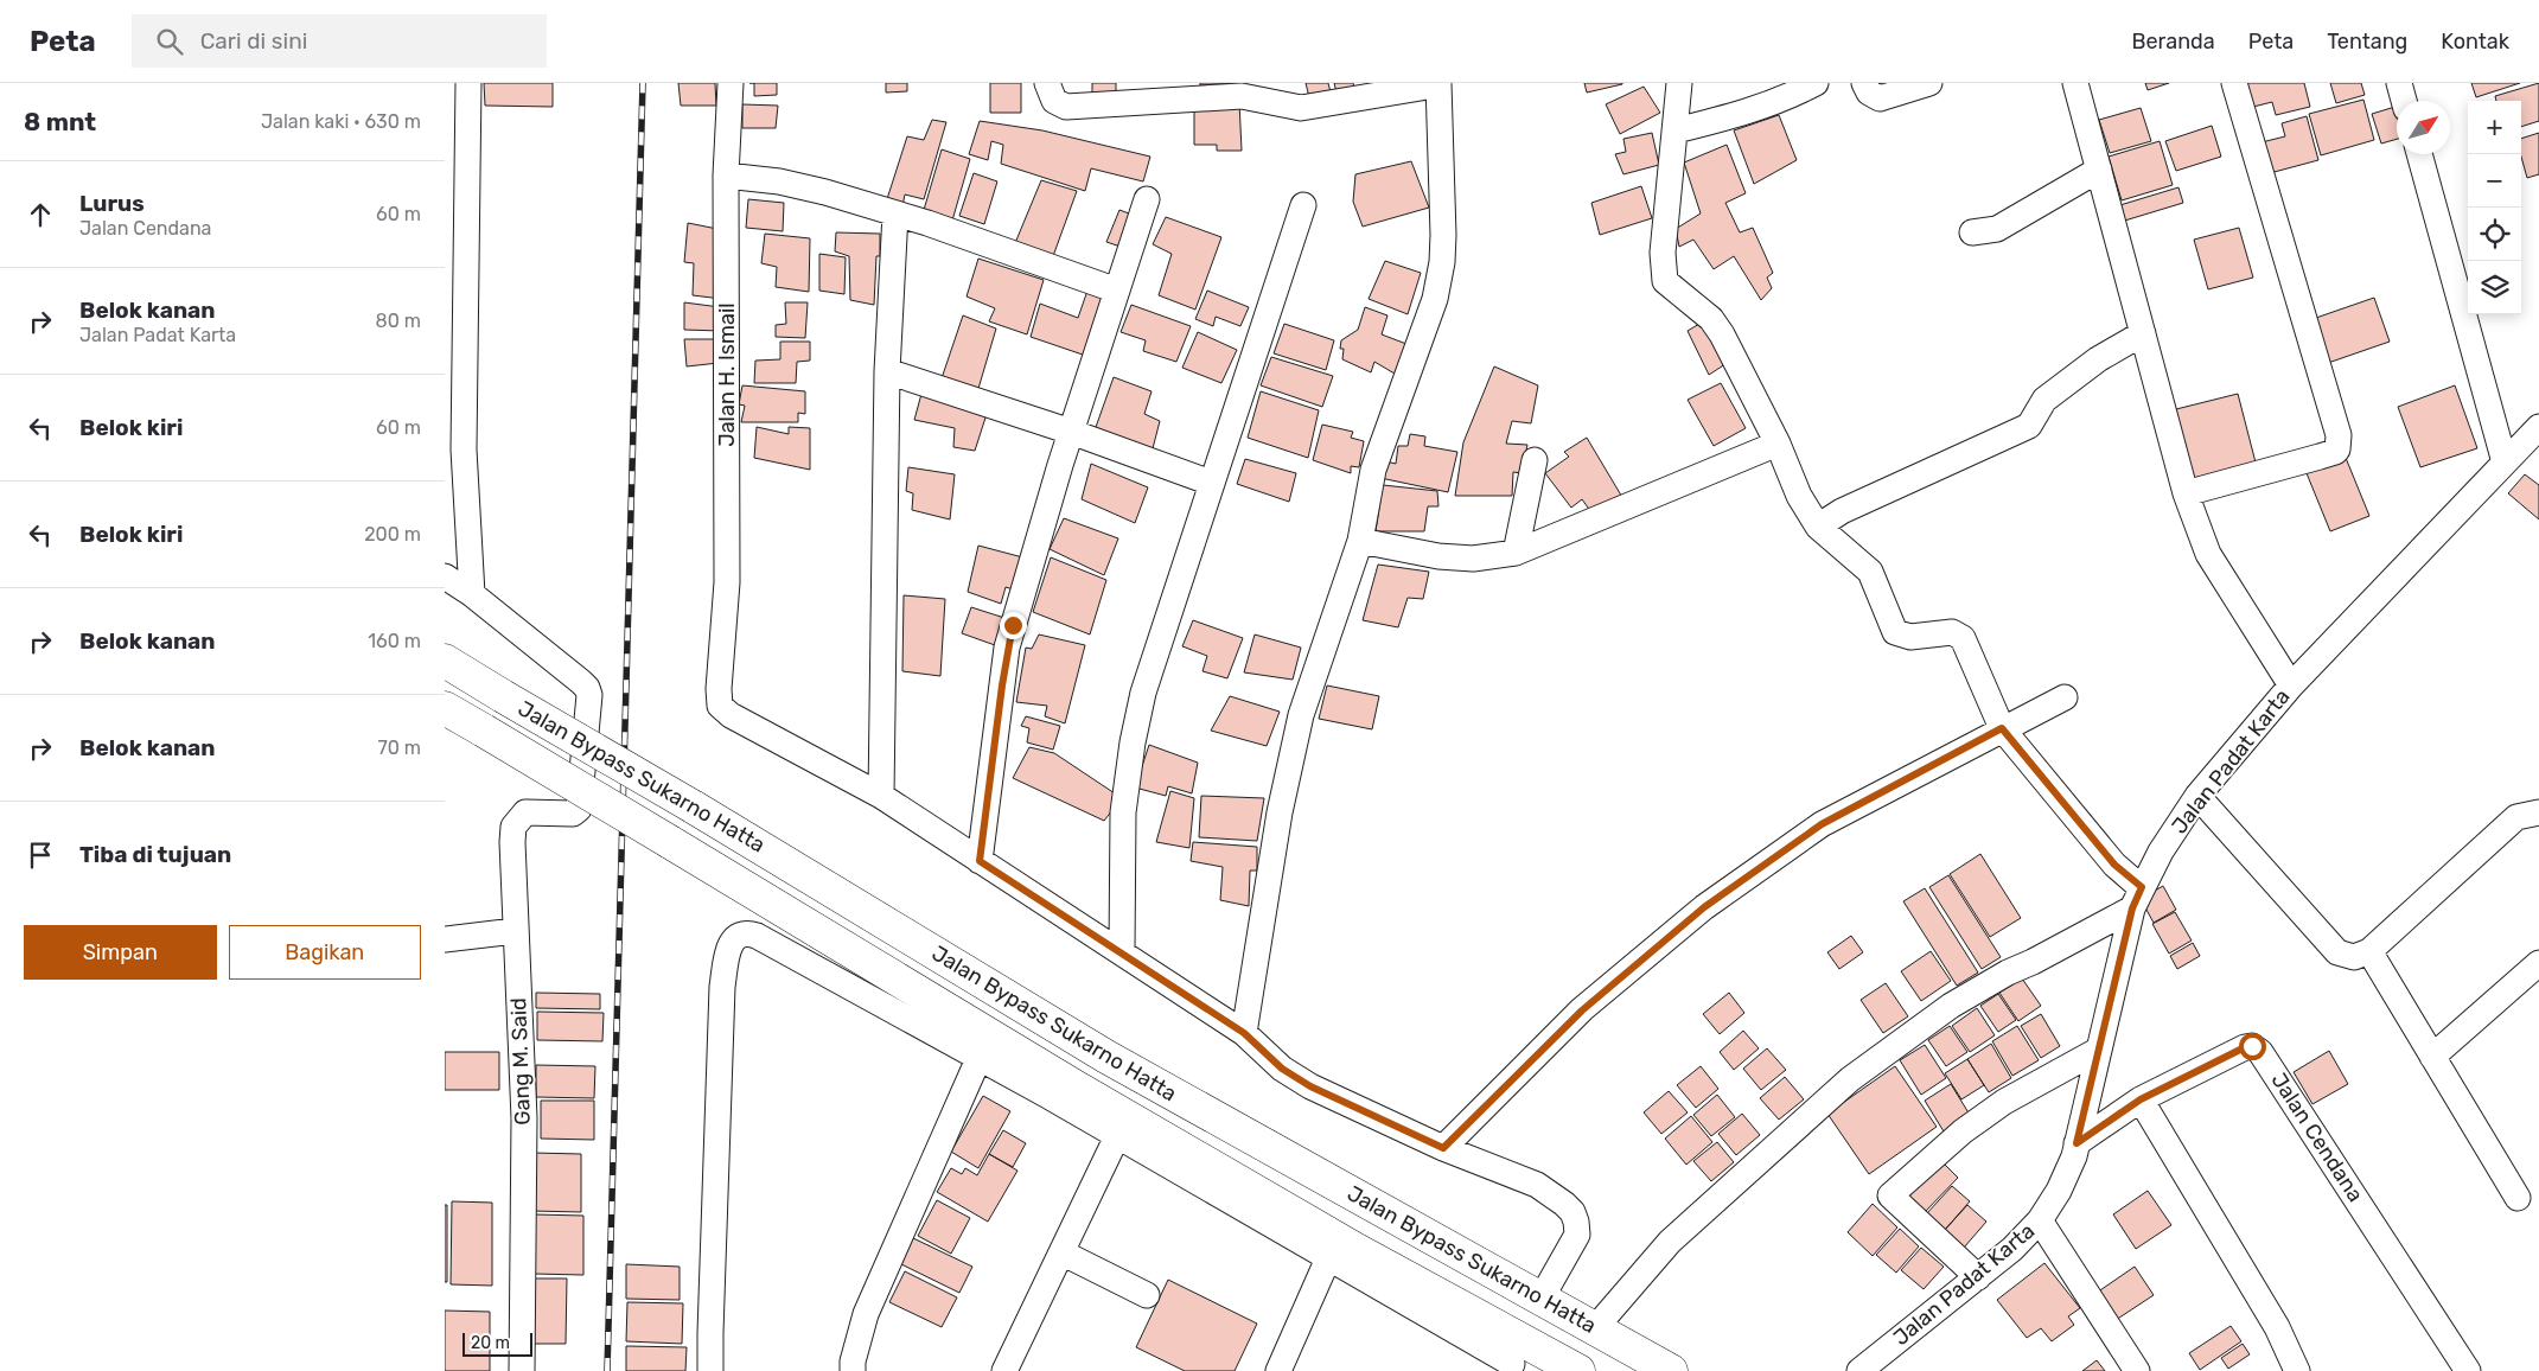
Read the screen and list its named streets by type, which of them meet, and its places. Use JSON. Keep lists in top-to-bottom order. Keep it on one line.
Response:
{"streets":{"highway":["Jalan Bypass Sukarno Hatta"],"street":["Jalan H. Ismail","Jalan Padat Karta","Gang M. Said","Jalan Cendana"]},"crossings":[["Jalan H. Ismail","Jalan Bypass Sukarno Hatta"],["Jalan Padat Karta","Jalan Cendana"]],"scale_bar":"20 m","north":"top right","page":{"header":"Peta","search":"Cari di sini","nav":["Beranda","Peta","Tentang","Kontak"],"heading":["8 mnt","Jalan kaki · 630 m"],"map_buttons":["+","−"],"list":[["Lurus","Jalan Cendana","60 m"],["Belok kanan","Jalan Padat Karta","80 m"],["Belok kiri","60 m"],["Belok kiri","200 m"],["Belok kanan","160 m"],["Belok kanan","70 m"],"Tiba di tujuan"],"buttons":["Simpan","Bagikan"],"scale":"20 m"}}
